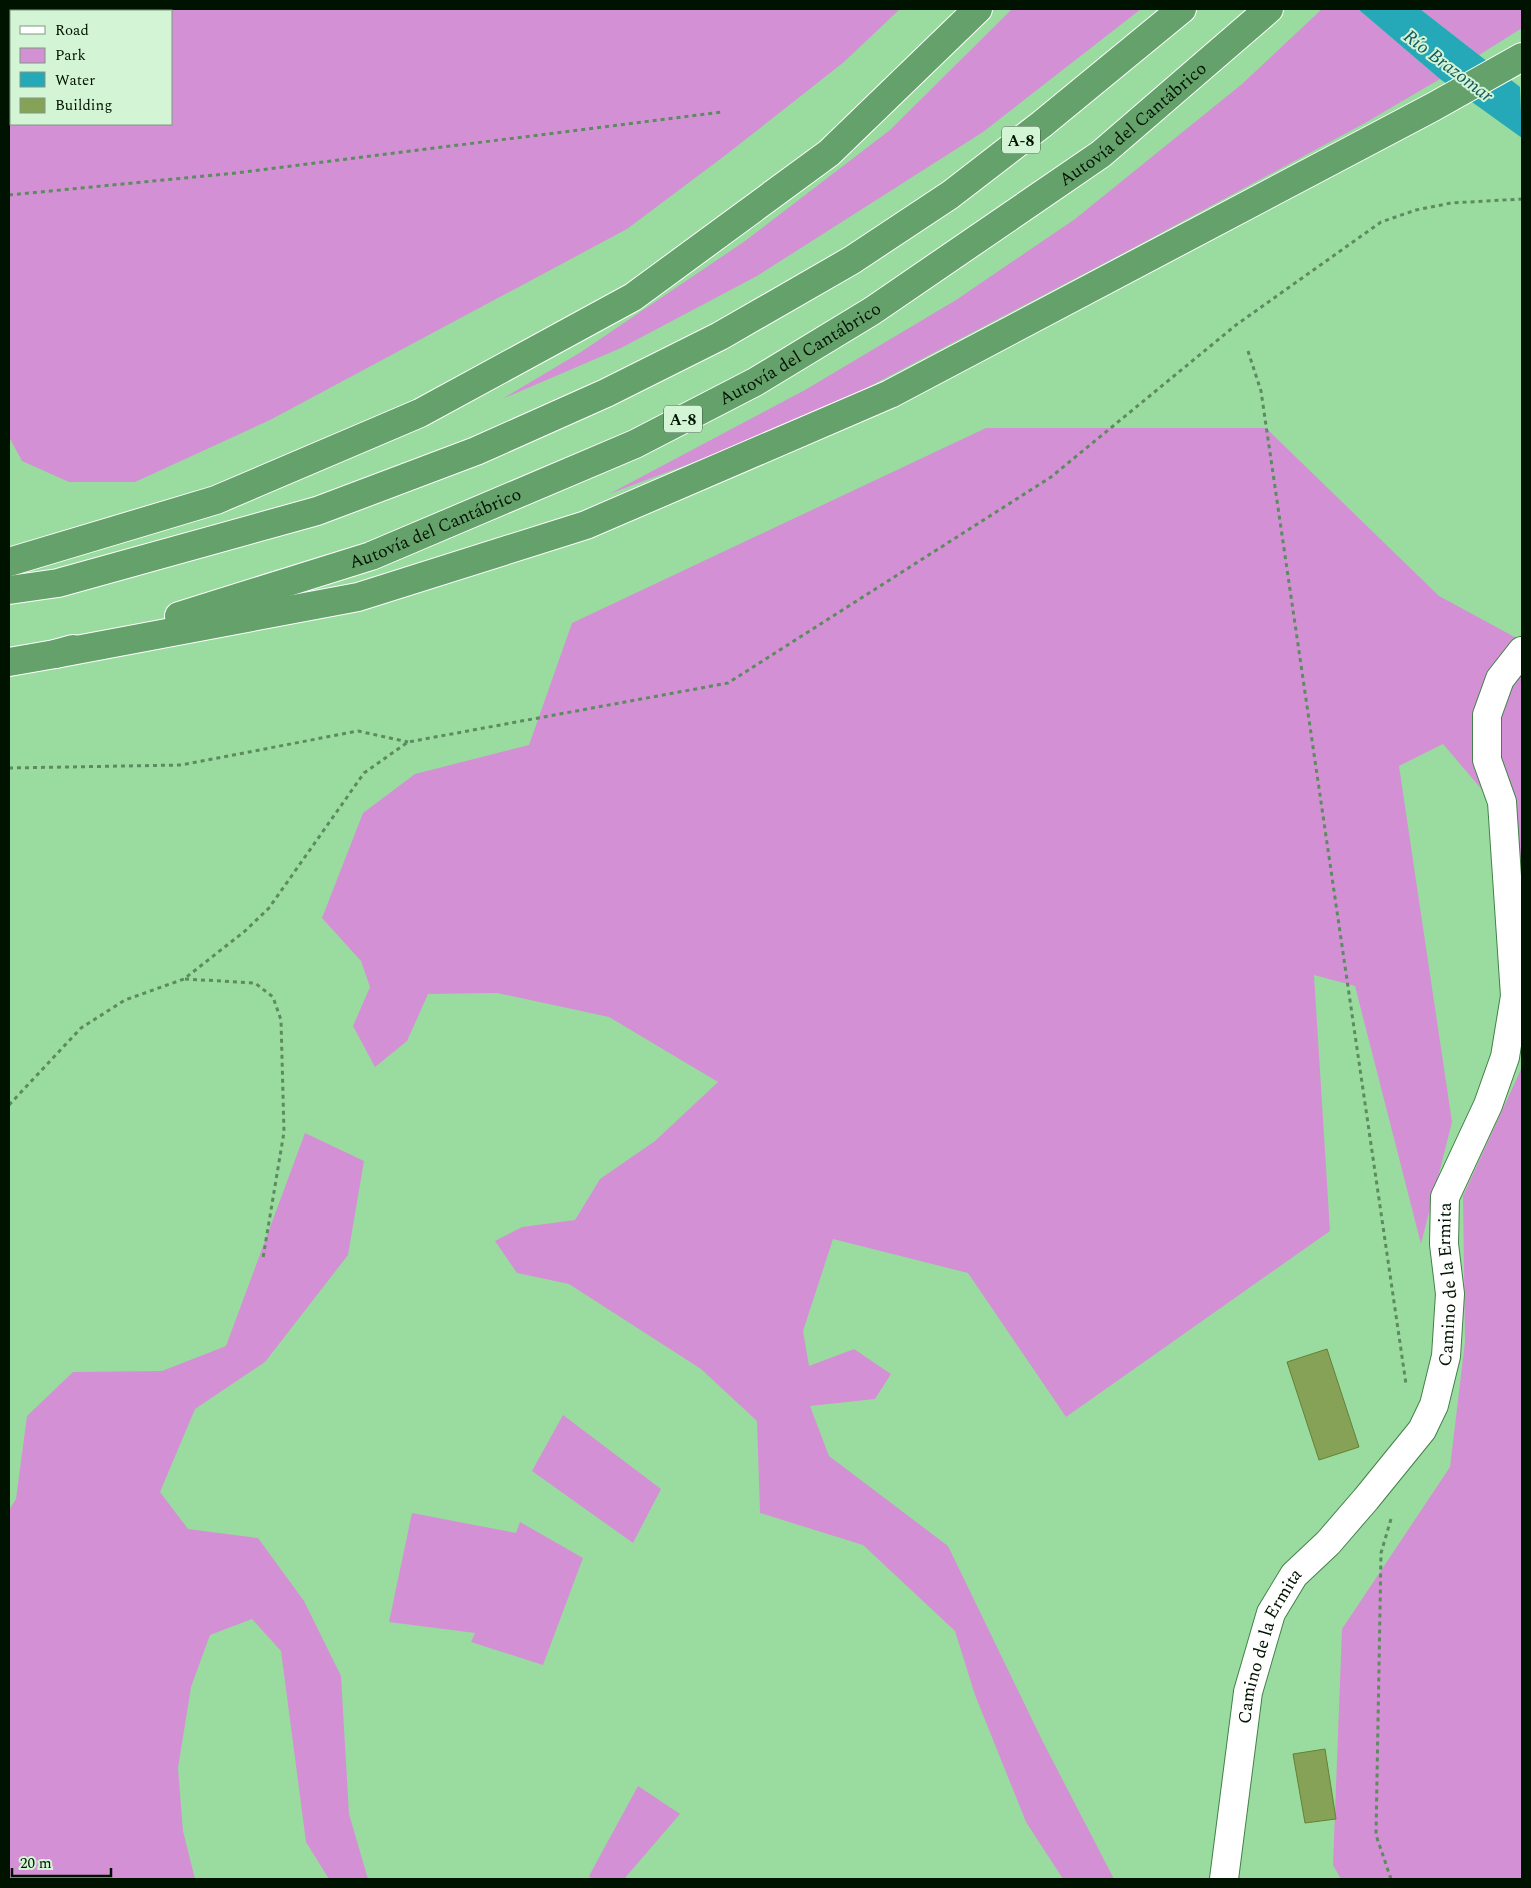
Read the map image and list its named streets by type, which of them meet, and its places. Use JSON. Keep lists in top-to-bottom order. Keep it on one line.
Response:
{"streets":{"highway":["Autovía del Cantábrico","A-8"],"street":["Camino de la Ermita"]},"water":["Río Brazomar"],"legend":["Road","Park","Water","Building"],"scale_bar":"20 m"}
